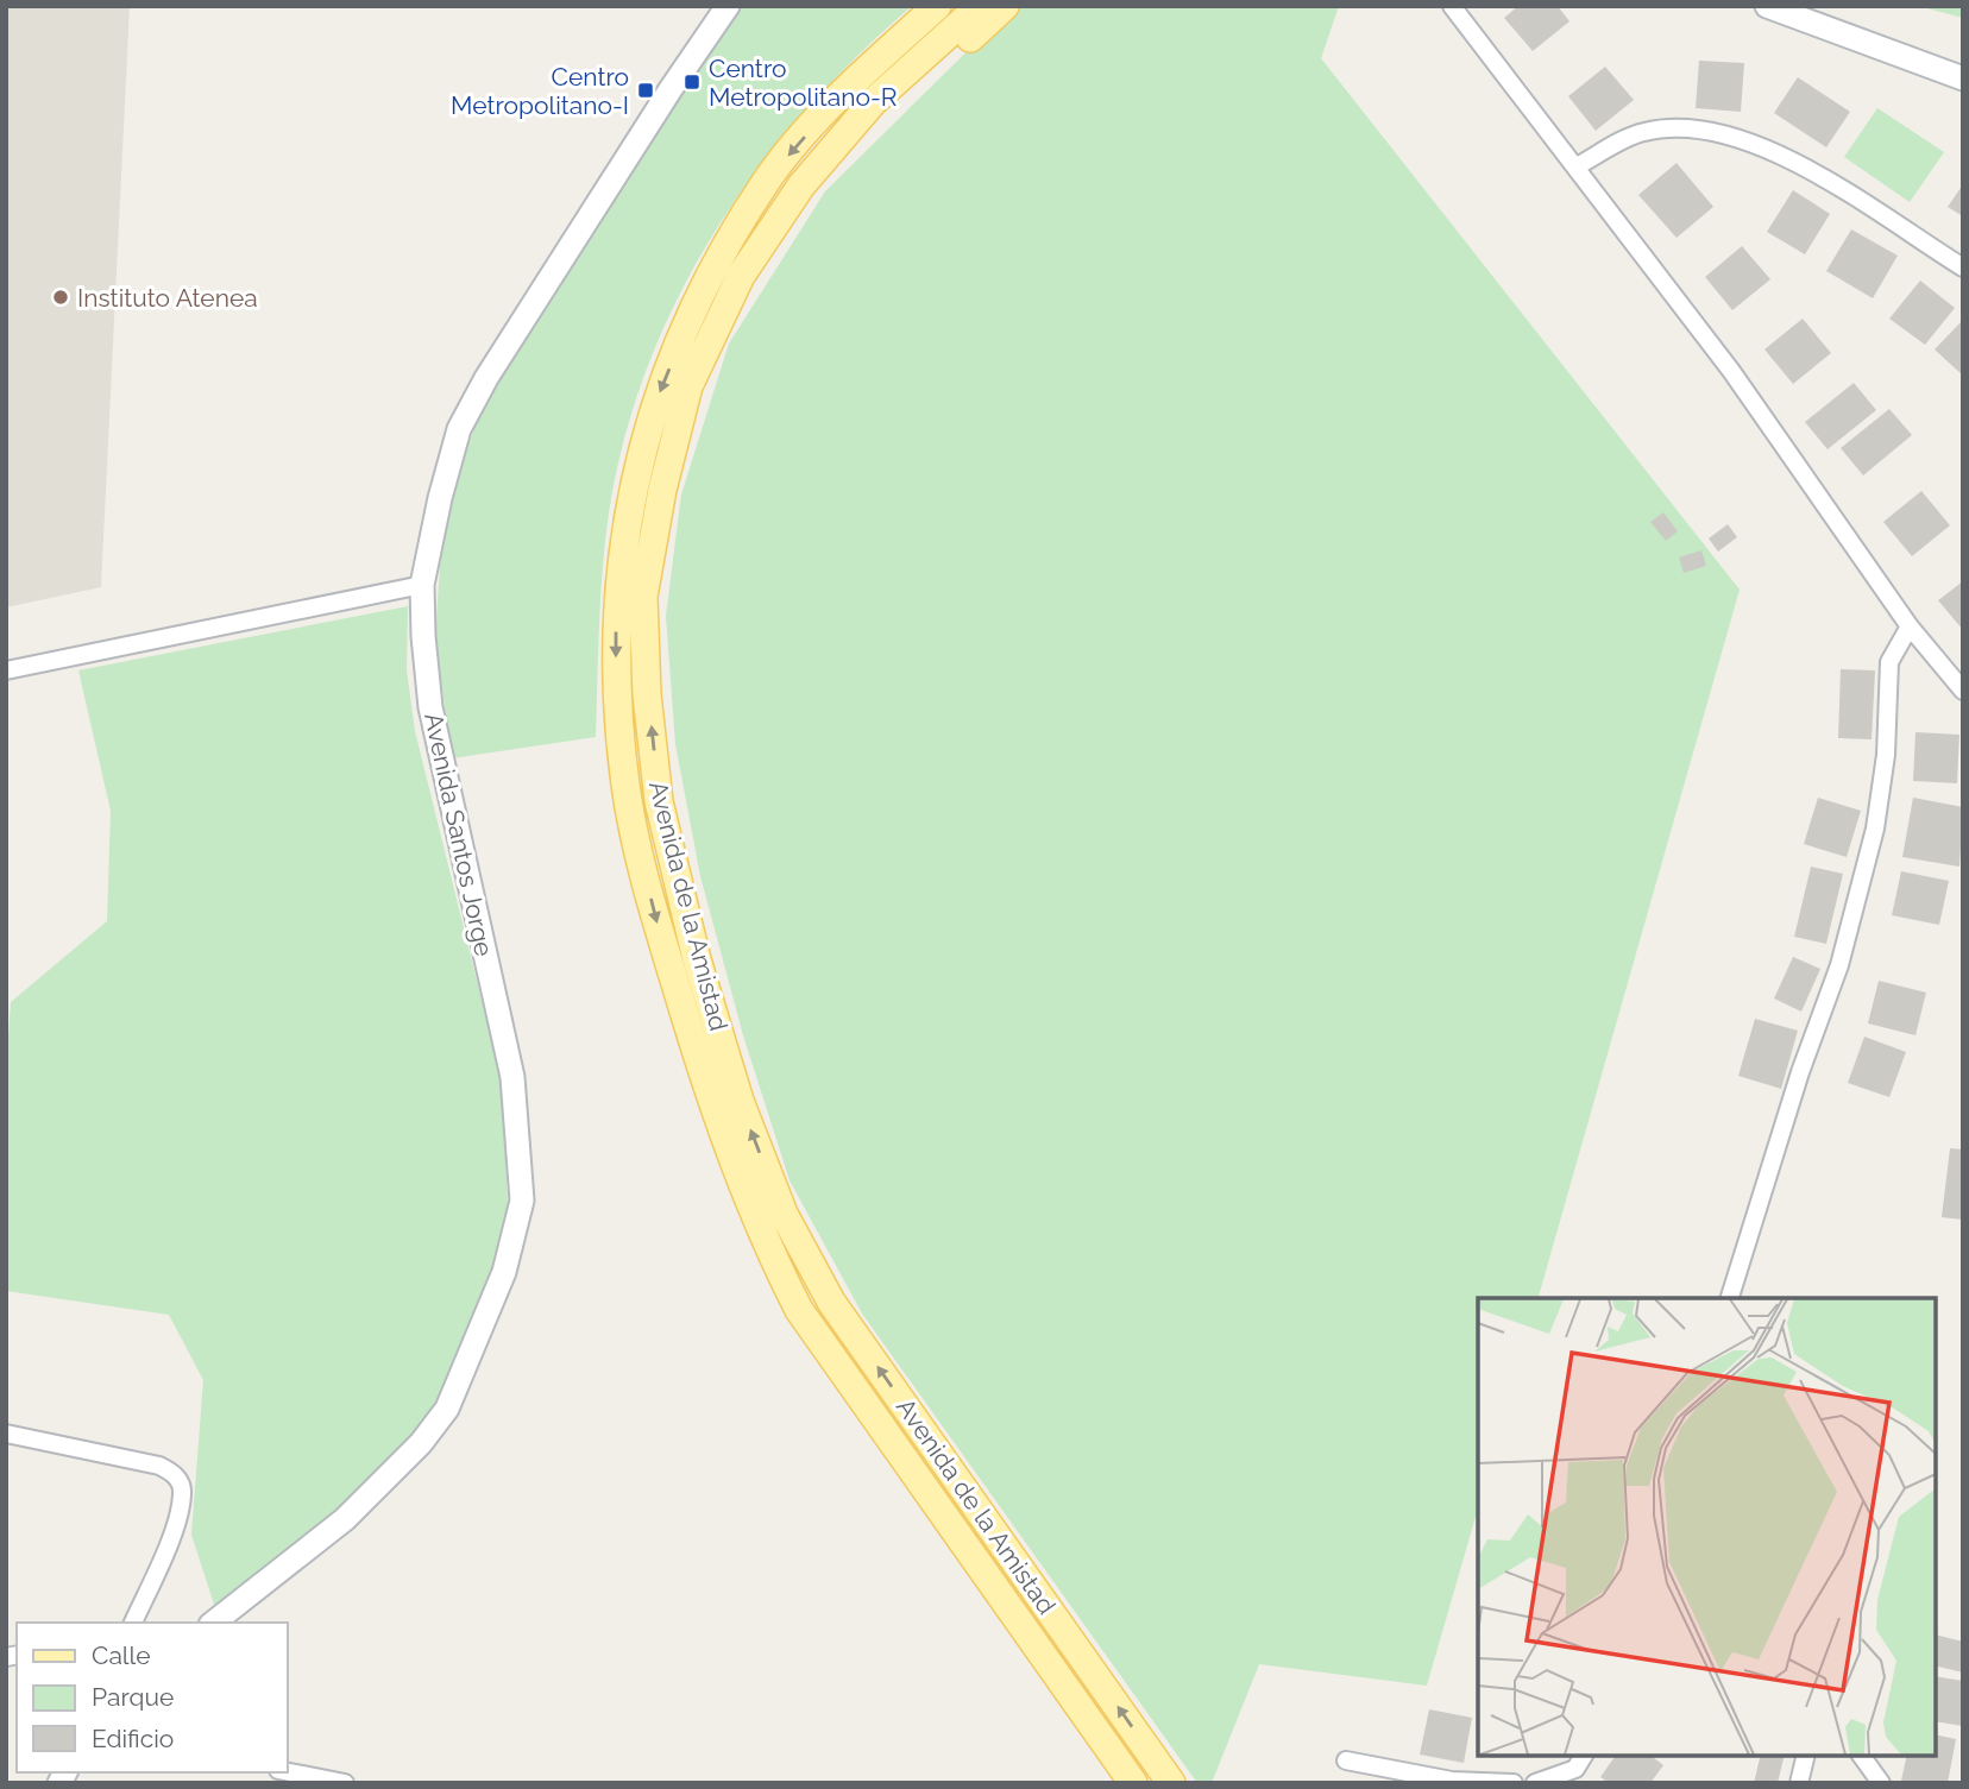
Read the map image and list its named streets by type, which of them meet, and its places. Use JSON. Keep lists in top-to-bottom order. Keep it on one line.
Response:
{"streets":{"main road":["Avenida Santos Jorge","Avenida de la Amistad"]},"places":{"transit":["Centro Metropolitano-R","Centro Metropolitano-I"],"other":["Instituto Atenea"]},"legend":["Calle","Parque","Edificio"]}
